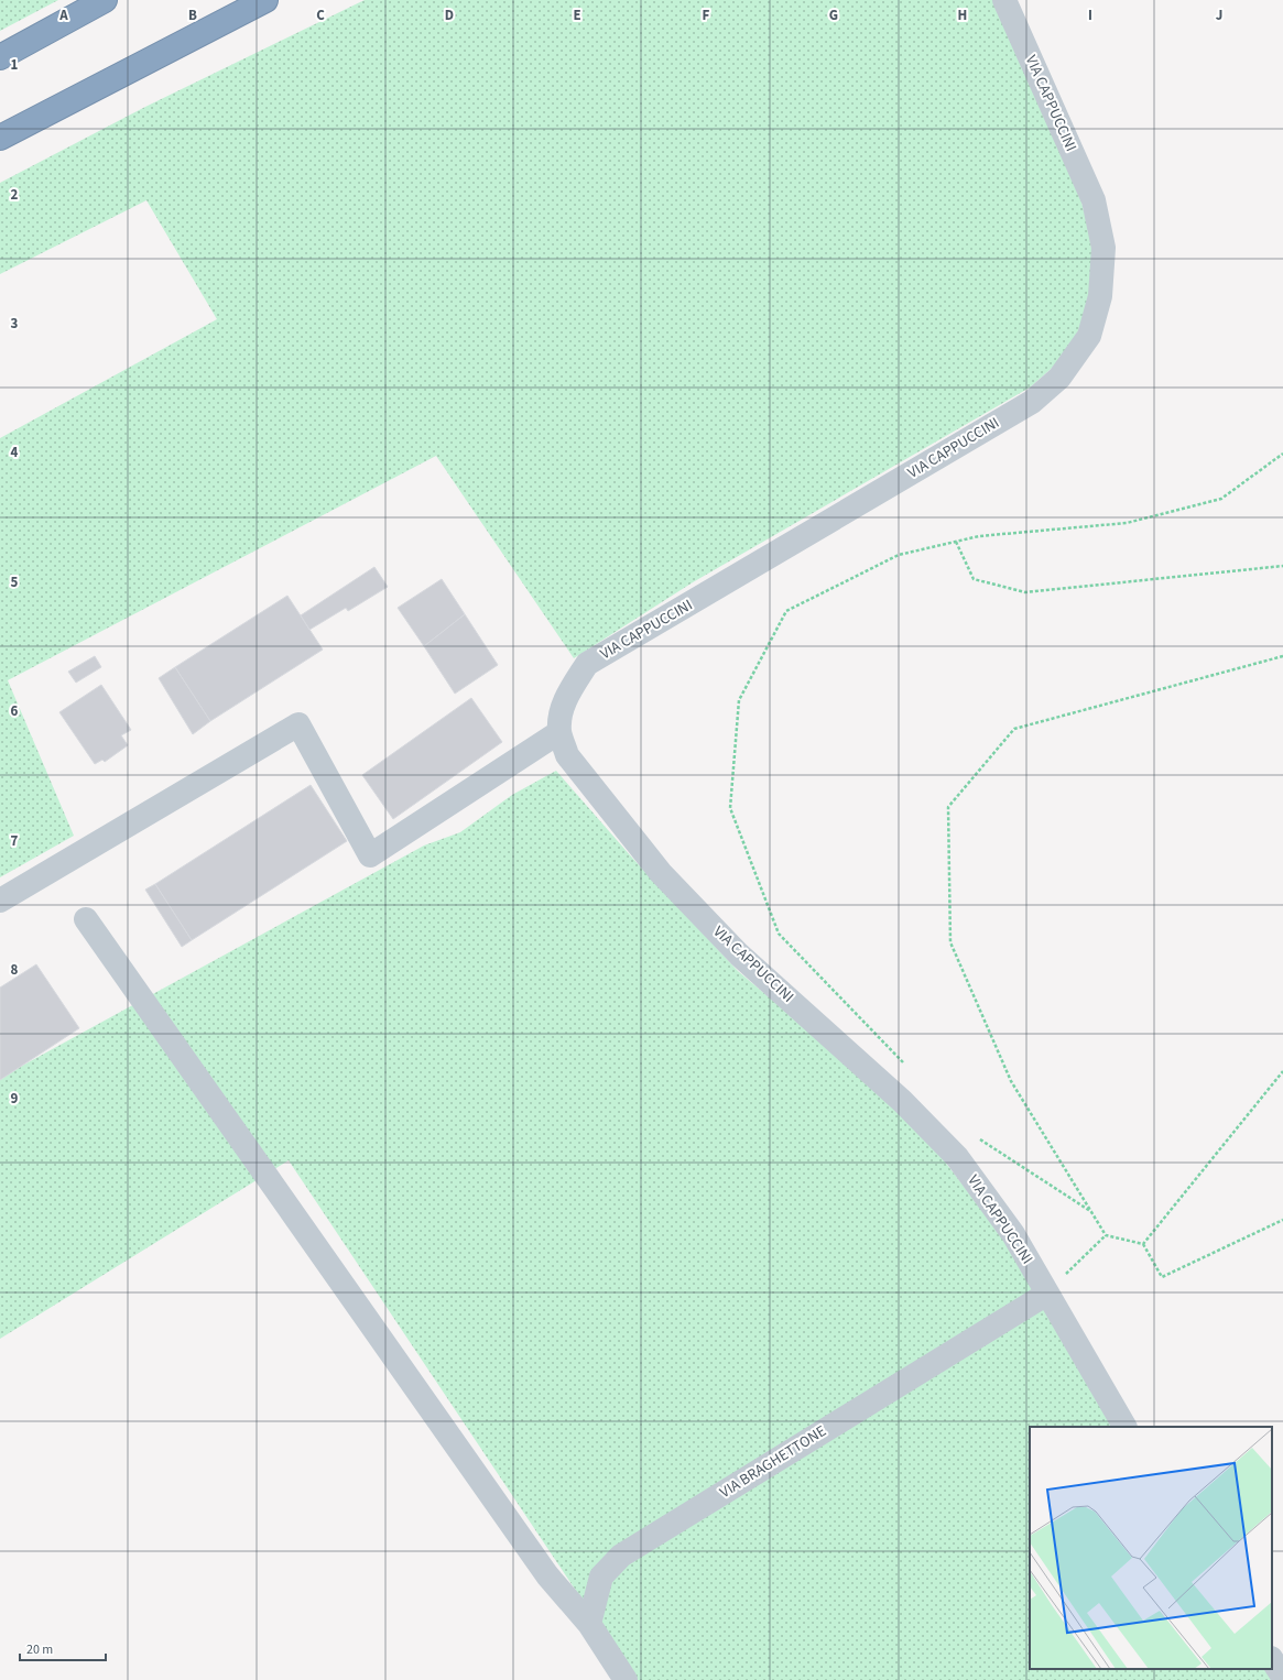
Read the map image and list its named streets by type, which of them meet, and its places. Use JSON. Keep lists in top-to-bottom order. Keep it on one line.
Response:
{"streets":{"street":["VIA CAPPUCCINI","VIA BRAGHETTONE"]},"crossings":[["VIA CAPPUCCINI","VIA BRAGHETTONE"]],"scale_bar":"20 m","grid":{"columns":["A","B","C","D","E","F","G","H","I","J"],"rows":["1","2","3","4","5","6","7","8","9"]}}
